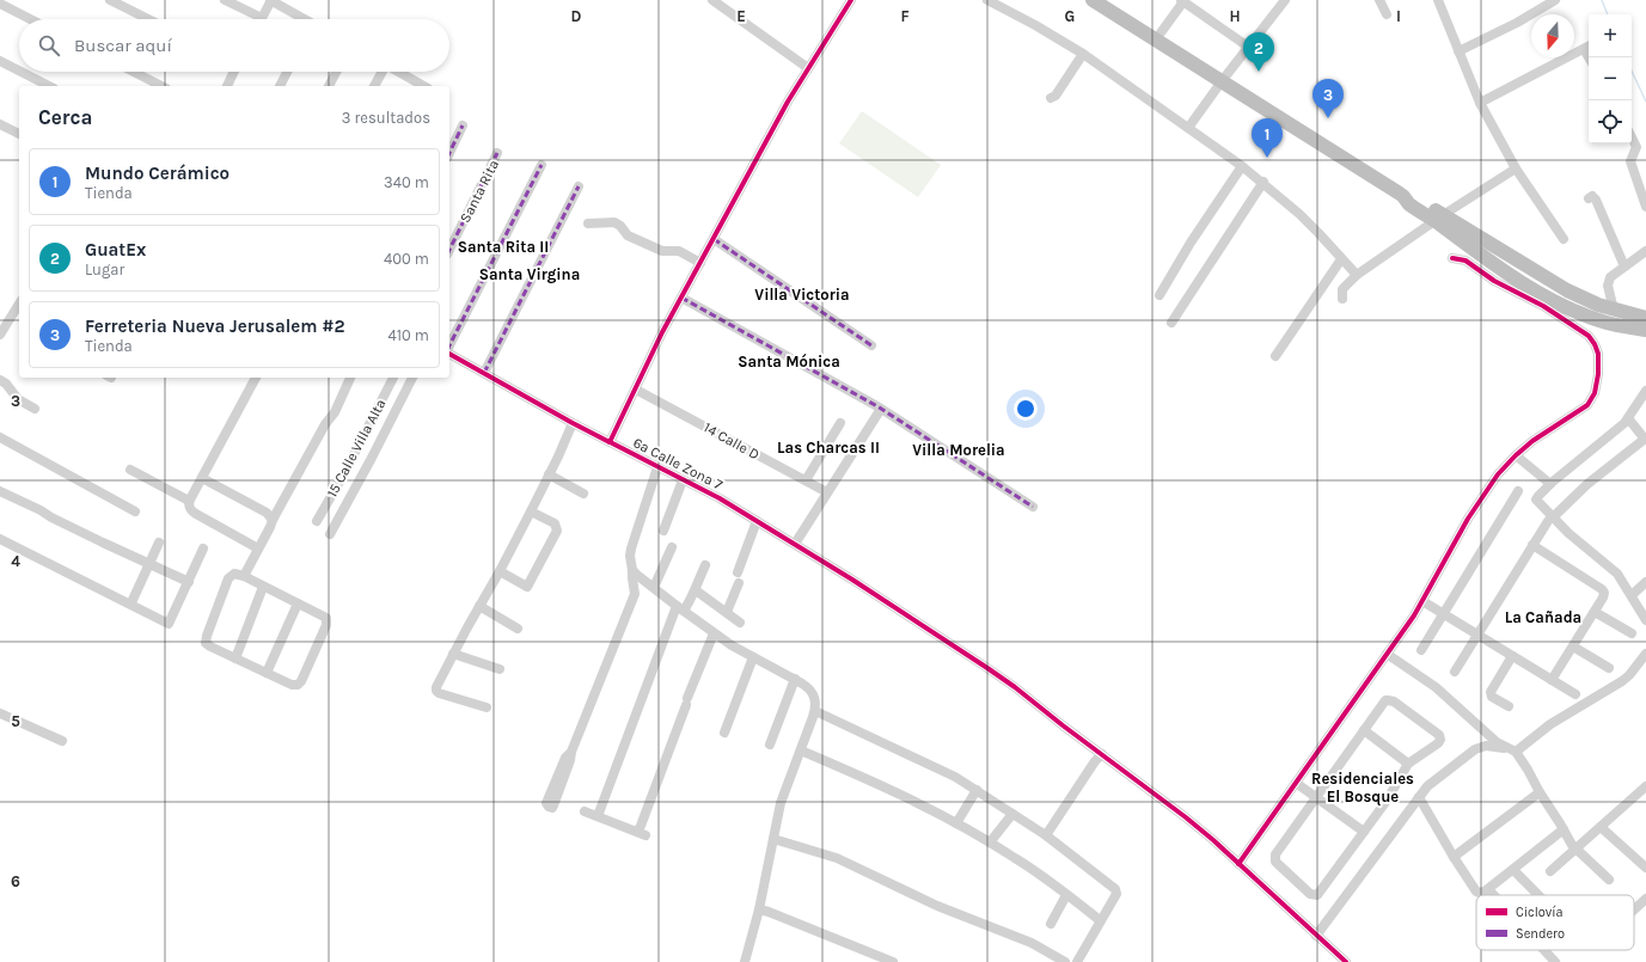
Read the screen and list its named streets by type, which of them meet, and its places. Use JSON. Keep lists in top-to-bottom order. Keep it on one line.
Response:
{"streets":{"street":["Santa Rita","14 Calle D","15 Calle Villa Alta","6a Calle Zona 7"]},"districts":["Santa Rita II","Santa Virgina","Villa Victoria","Santa Mónica","Las Charcas II","Villa Morelia","La Cañada","Residenciales El Bosque"],"legend":["Ciclovía","Sendero"],"north":"bottom","page":{"map_buttons":["+","−"],"search":"Buscar aquí","pins":["2","3","1"],"heading":["Cerca","3 resultados"],"list":[{"mark":"1","name":"Mundo Cerámico","note":"Tienda","value":"340 m"},{"mark":"2","name":"GuatEx","note":"Lugar","value":"400 m"},{"mark":"3","name":"Ferreteria Nueva Jerusalem #2","note":"Tienda","value":"410 m"}]},"grid":{"columns":["D","E","F","G","H","I"],"rows":["3","4","5","6"]}}
